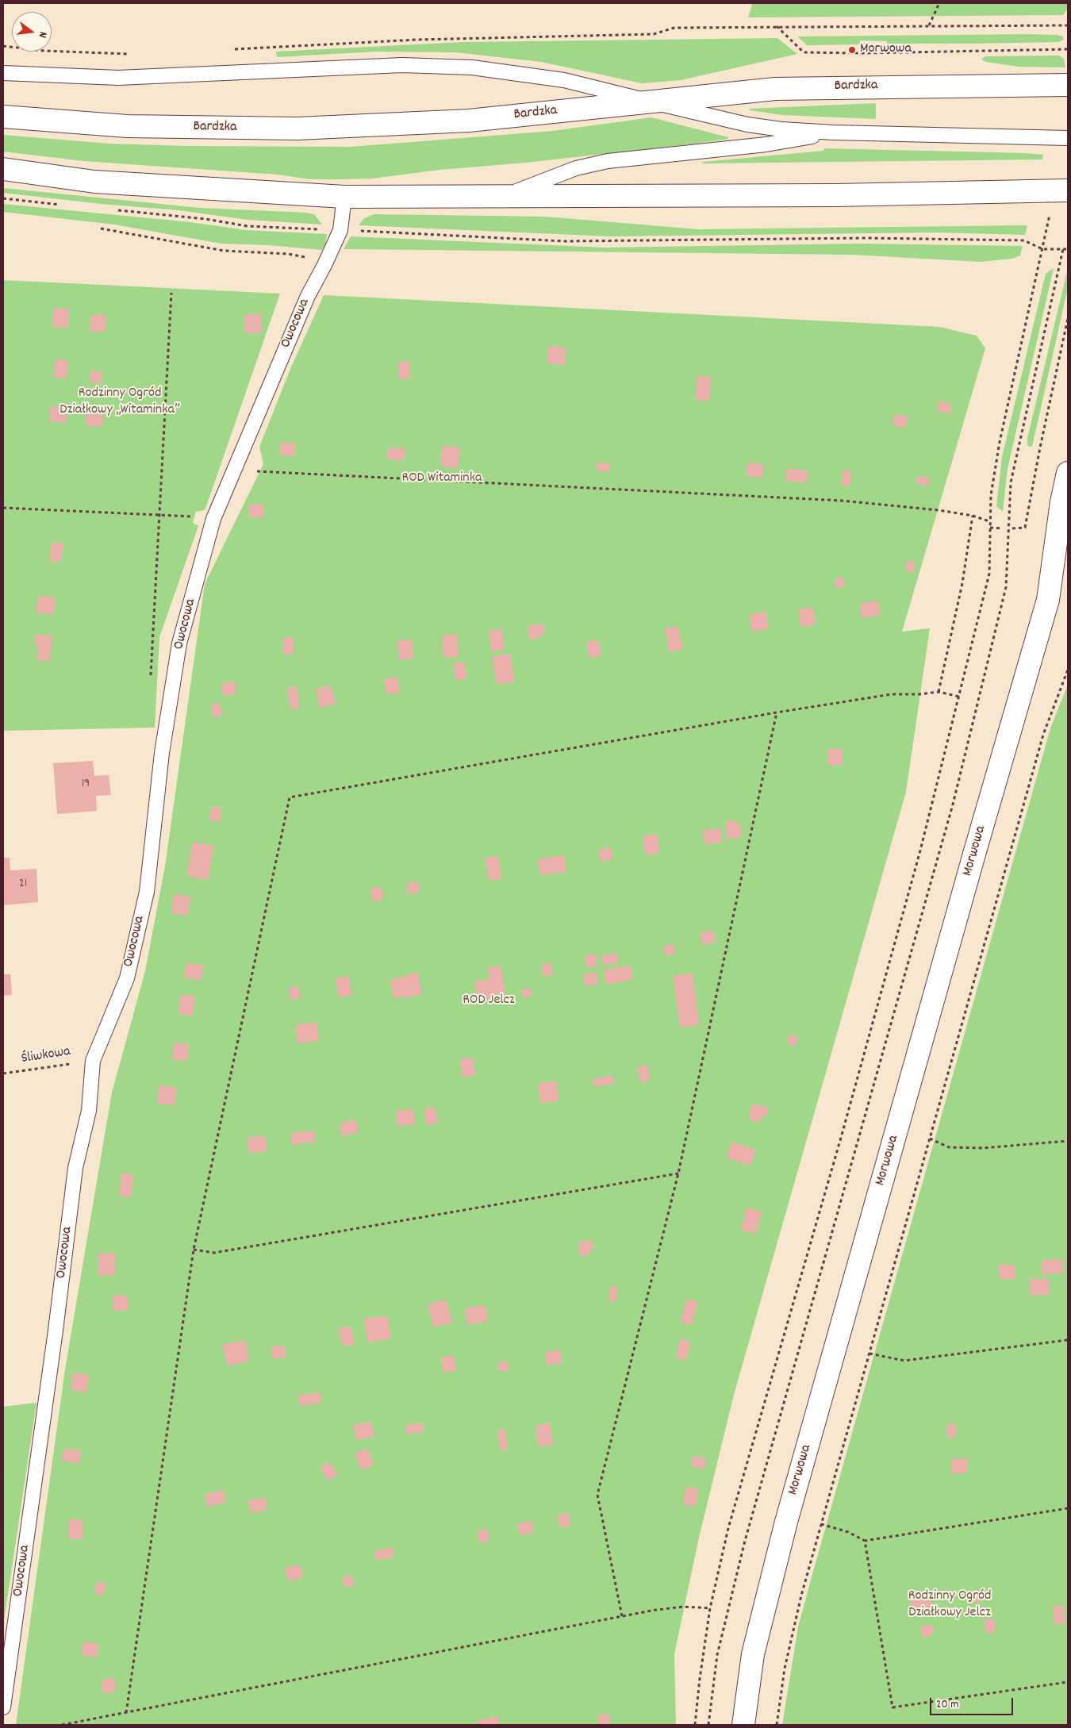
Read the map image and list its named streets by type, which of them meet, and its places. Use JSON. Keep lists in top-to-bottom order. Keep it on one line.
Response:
{"streets":{"main road":["Bardzka","Morwowa"],"lane":["Owocowa"],"path":["Śliwkowa"]},"crossings":[["Owocowa","Śliwkowa"]],"parks":["Rodzinny Ogród Działkowy „Witaminka”","ROD Witaminka","ROD Jelcz","Rodzinny Ogród Działkowy Jelcz"],"places":["Morwowa"],"house_numbers":["19","21"],"scale_bar":"20 m","north":"right"}
